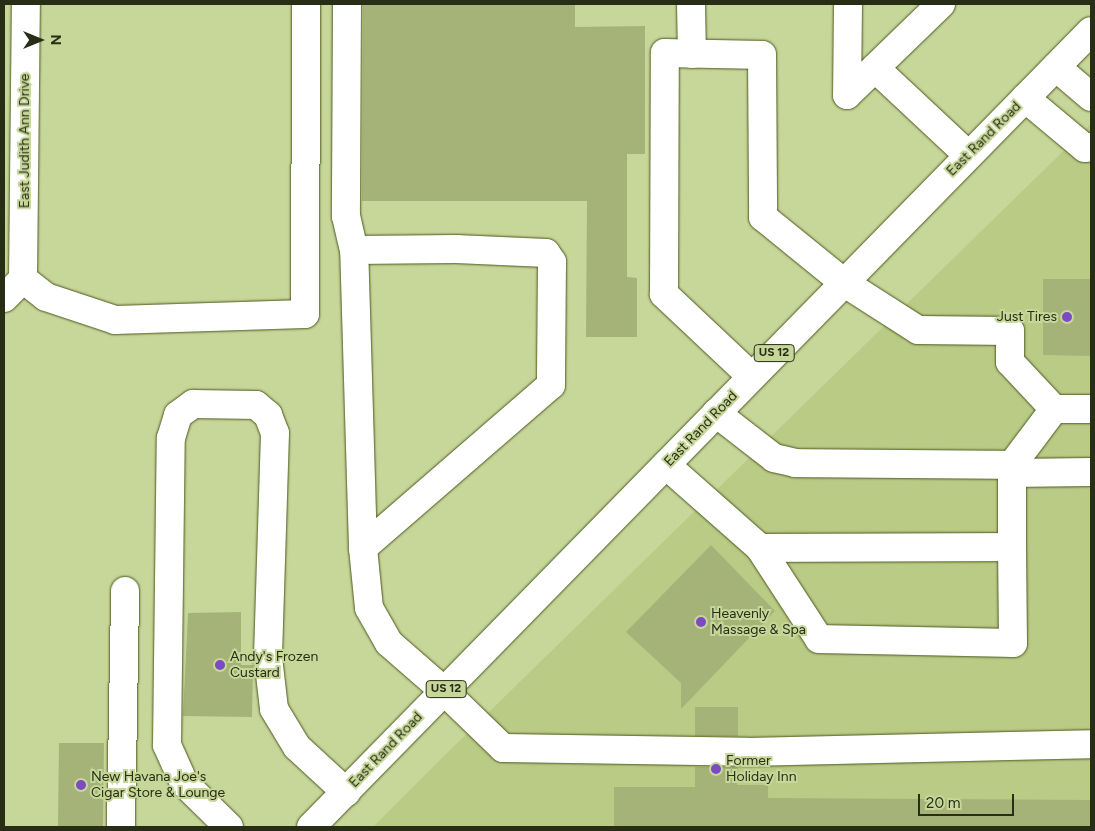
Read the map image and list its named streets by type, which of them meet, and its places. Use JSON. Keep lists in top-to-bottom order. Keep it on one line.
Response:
{"streets":{"main road":["East Rand Road","East Judith Ann Drive","US 12"]},"places":["Just Tires","Heavenly Massage & Spa","Andy's Frozen Custard","Former Holiday Inn","New Havana Joe's Cigar Store & Lounge"],"scale_bar":"20 m","north":"right"}
